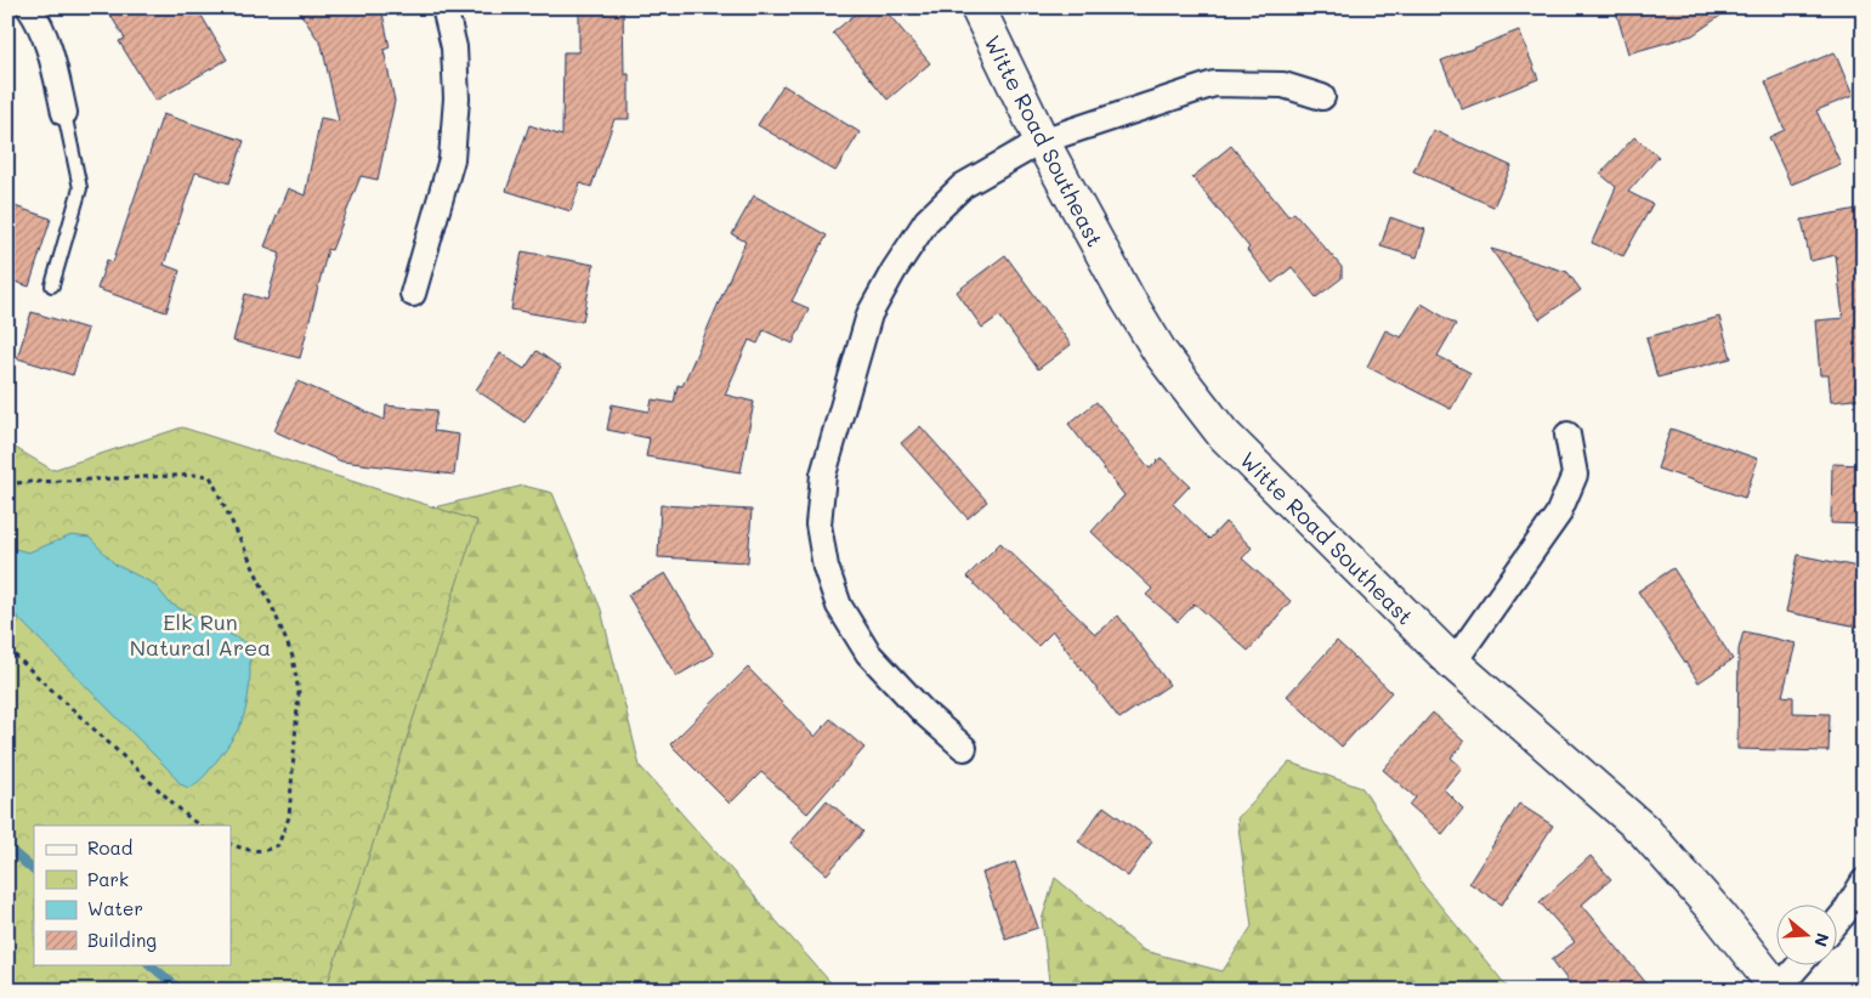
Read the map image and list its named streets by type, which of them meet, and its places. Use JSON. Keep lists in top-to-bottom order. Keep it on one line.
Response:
{"streets":{"street":["Witte Road Southeast"]},"parks":["Elk Run Natural Area"],"legend":["Road","Park","Water","Building"],"north":"right"}
